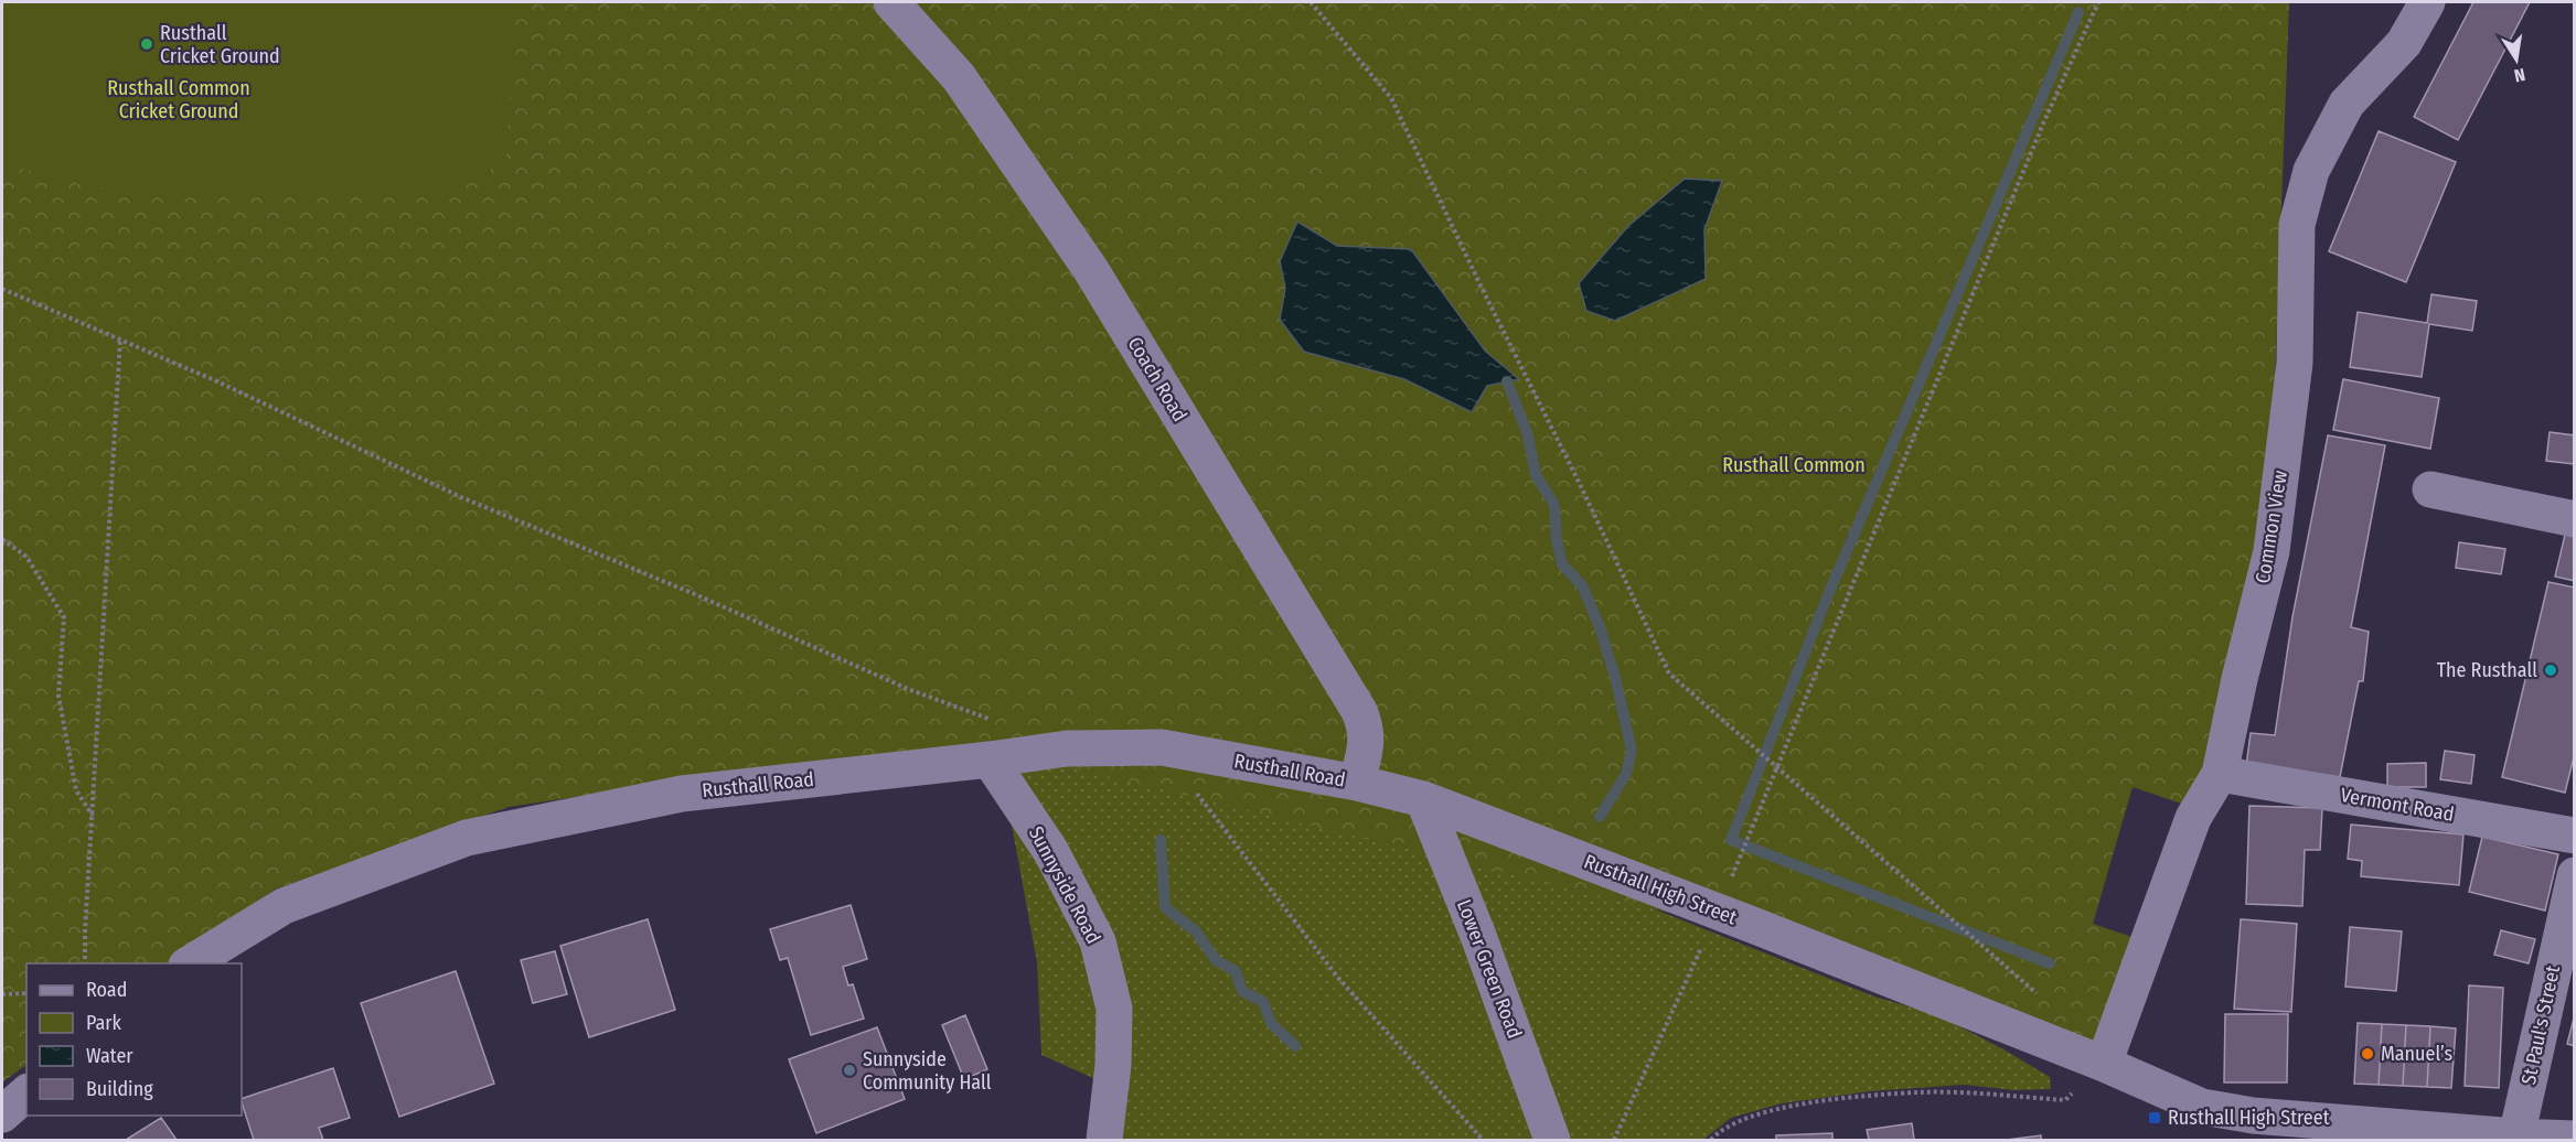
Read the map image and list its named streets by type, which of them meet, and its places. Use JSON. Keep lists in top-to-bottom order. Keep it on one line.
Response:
{"streets":{"street":["Coach Road","Common View","Rusthall Road","Vermont Road","Sunnyside Road","Rusthall High Street","Lower Green Road","St Paul's Street"]},"crossings":[["Coach Road","Rusthall Road"],["Coach Road","Rusthall High Street"],["Common View","Vermont Road"],["Common View","Rusthall High Street"],["Rusthall Road","Sunnyside Road"],["Rusthall Road","Rusthall High Street"],["Rusthall High Street","Lower Green Road"],["Rusthall High Street","St Paul's Street"]],"parks":["Rusthall Common Cricket Ground","Rusthall Common"],"places":{"other":["Rusthall Cricket Ground","The Rusthall","Manuel’s","Sunnyside Community Hall"],"transit":["Rusthall High Street"]},"legend":["Road","Park","Water","Building"],"north":"bottom"}
